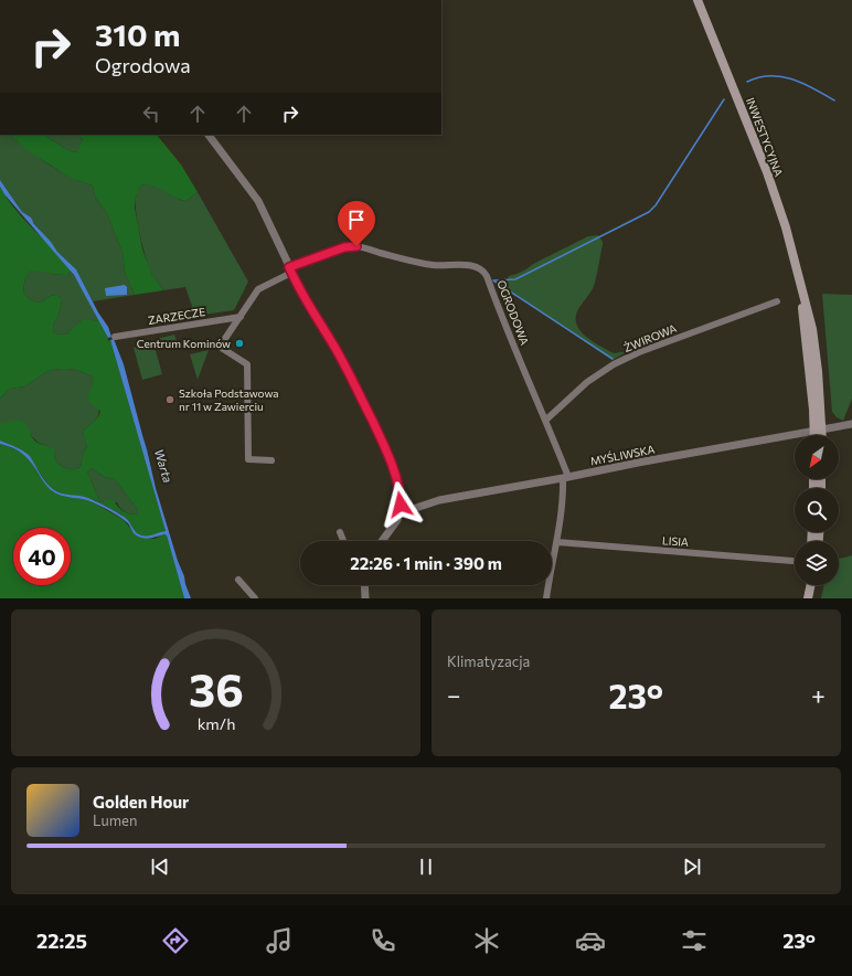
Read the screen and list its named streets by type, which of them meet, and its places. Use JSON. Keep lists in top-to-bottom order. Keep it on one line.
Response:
{"streets":{"main road":["INWESTYCYJNA"],"street":["OGRODOWA","ZARZECZE","ŻWIROWA","MYŚLIWSKA","LISIA"]},"crossings":[["INWESTYCYJNA","MYŚLIWSKA"],["OGRODOWA","ŻWIROWA"],["OGRODOWA","MYŚLIWSKA"]],"water":["Warta"],"places":["Centrum Kominów","Szkoła Podstawowa nr 11 w Zawierciu"],"north":"bottom left","page":{"turn":["310 m","Ogrodowa"],"limit":"40","trip":"22:26 · 1 min · 390 m","tile":"Klimatyzacja","heat":["−","23°","+"],"song":["Golden Hour","Lumen"],"tabs":["22:25","23°"],"gauge":["36","km/h"]}}
